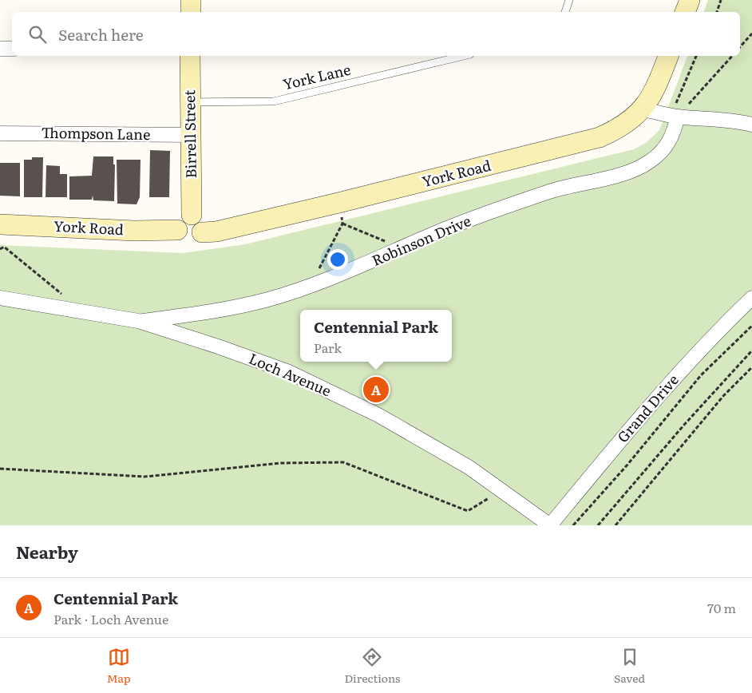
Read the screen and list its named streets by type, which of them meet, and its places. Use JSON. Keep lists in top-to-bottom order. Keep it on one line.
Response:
{"streets":{"main road":["Birrell Street","York Road"],"street":["Thompson Lane","Robinson Drive","Loch Avenue","Grand Drive"],"lane":["York Lane"]},"crossings":[["York Lane","Birrell Street"],["Thompson Lane","Birrell Street"],["Birrell Street","York Road"],["Robinson Drive","Loch Avenue"],["Loch Avenue","Grand Drive"]],"page":{"search":"Search here","popup":["Centennial Park","Park"],"pins":"A","heading":"Nearby","list":[{"mark":"A","name":"Centennial Park","note":"Park · Loch Avenue","value":"70 m"}],"nav":["Map","Directions","Saved"]}}
